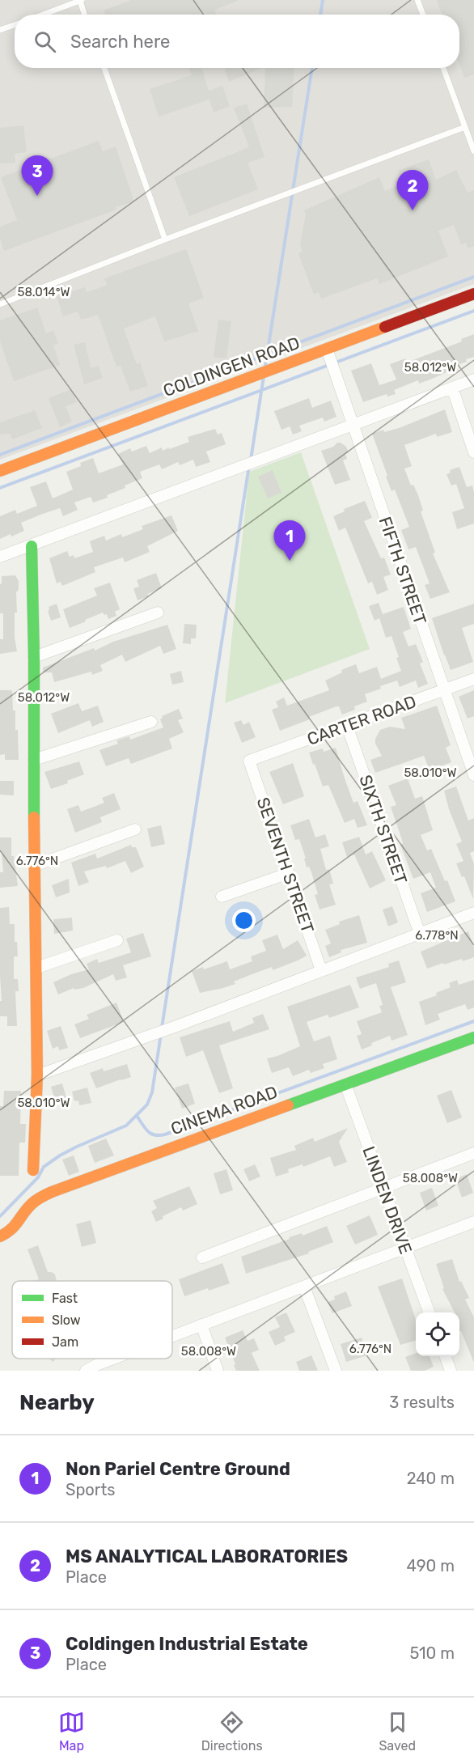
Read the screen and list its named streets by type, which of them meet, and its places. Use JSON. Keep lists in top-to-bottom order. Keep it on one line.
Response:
{"streets":{"street":["COLDINGEN ROAD","FIFTH STREET","CARTER ROAD","SIXTH STREET","SEVENTH STREET","CINEMA ROAD","LINDEN DRIVE"]},"crossings":[["COLDINGEN ROAD","FIFTH STREET"],["FIFTH STREET","CARTER ROAD"],["CARTER ROAD","SIXTH STREET"],["CARTER ROAD","SEVENTH STREET"],["CINEMA ROAD","LINDEN DRIVE"]],"legend":["Fast","Slow","Jam"],"page":{"search":"Search here","pins":["3","2","1"],"heading":["Nearby","3 results"],"list":[{"mark":"1","name":"Non Pariel Centre Ground","note":"Sports","value":"240 m"},{"mark":"2","name":"MS ANALYTICAL LABORATORIES","note":"Place","value":"490 m"},{"mark":"3","name":"Coldingen Industrial Estate","note":"Place","value":"510 m"}],"nav":["Map","Directions","Saved"]},"coordinates":["58.014°W","58.012°W","58.010°W","6.776°N","6.778°N","58.008°W"]}
